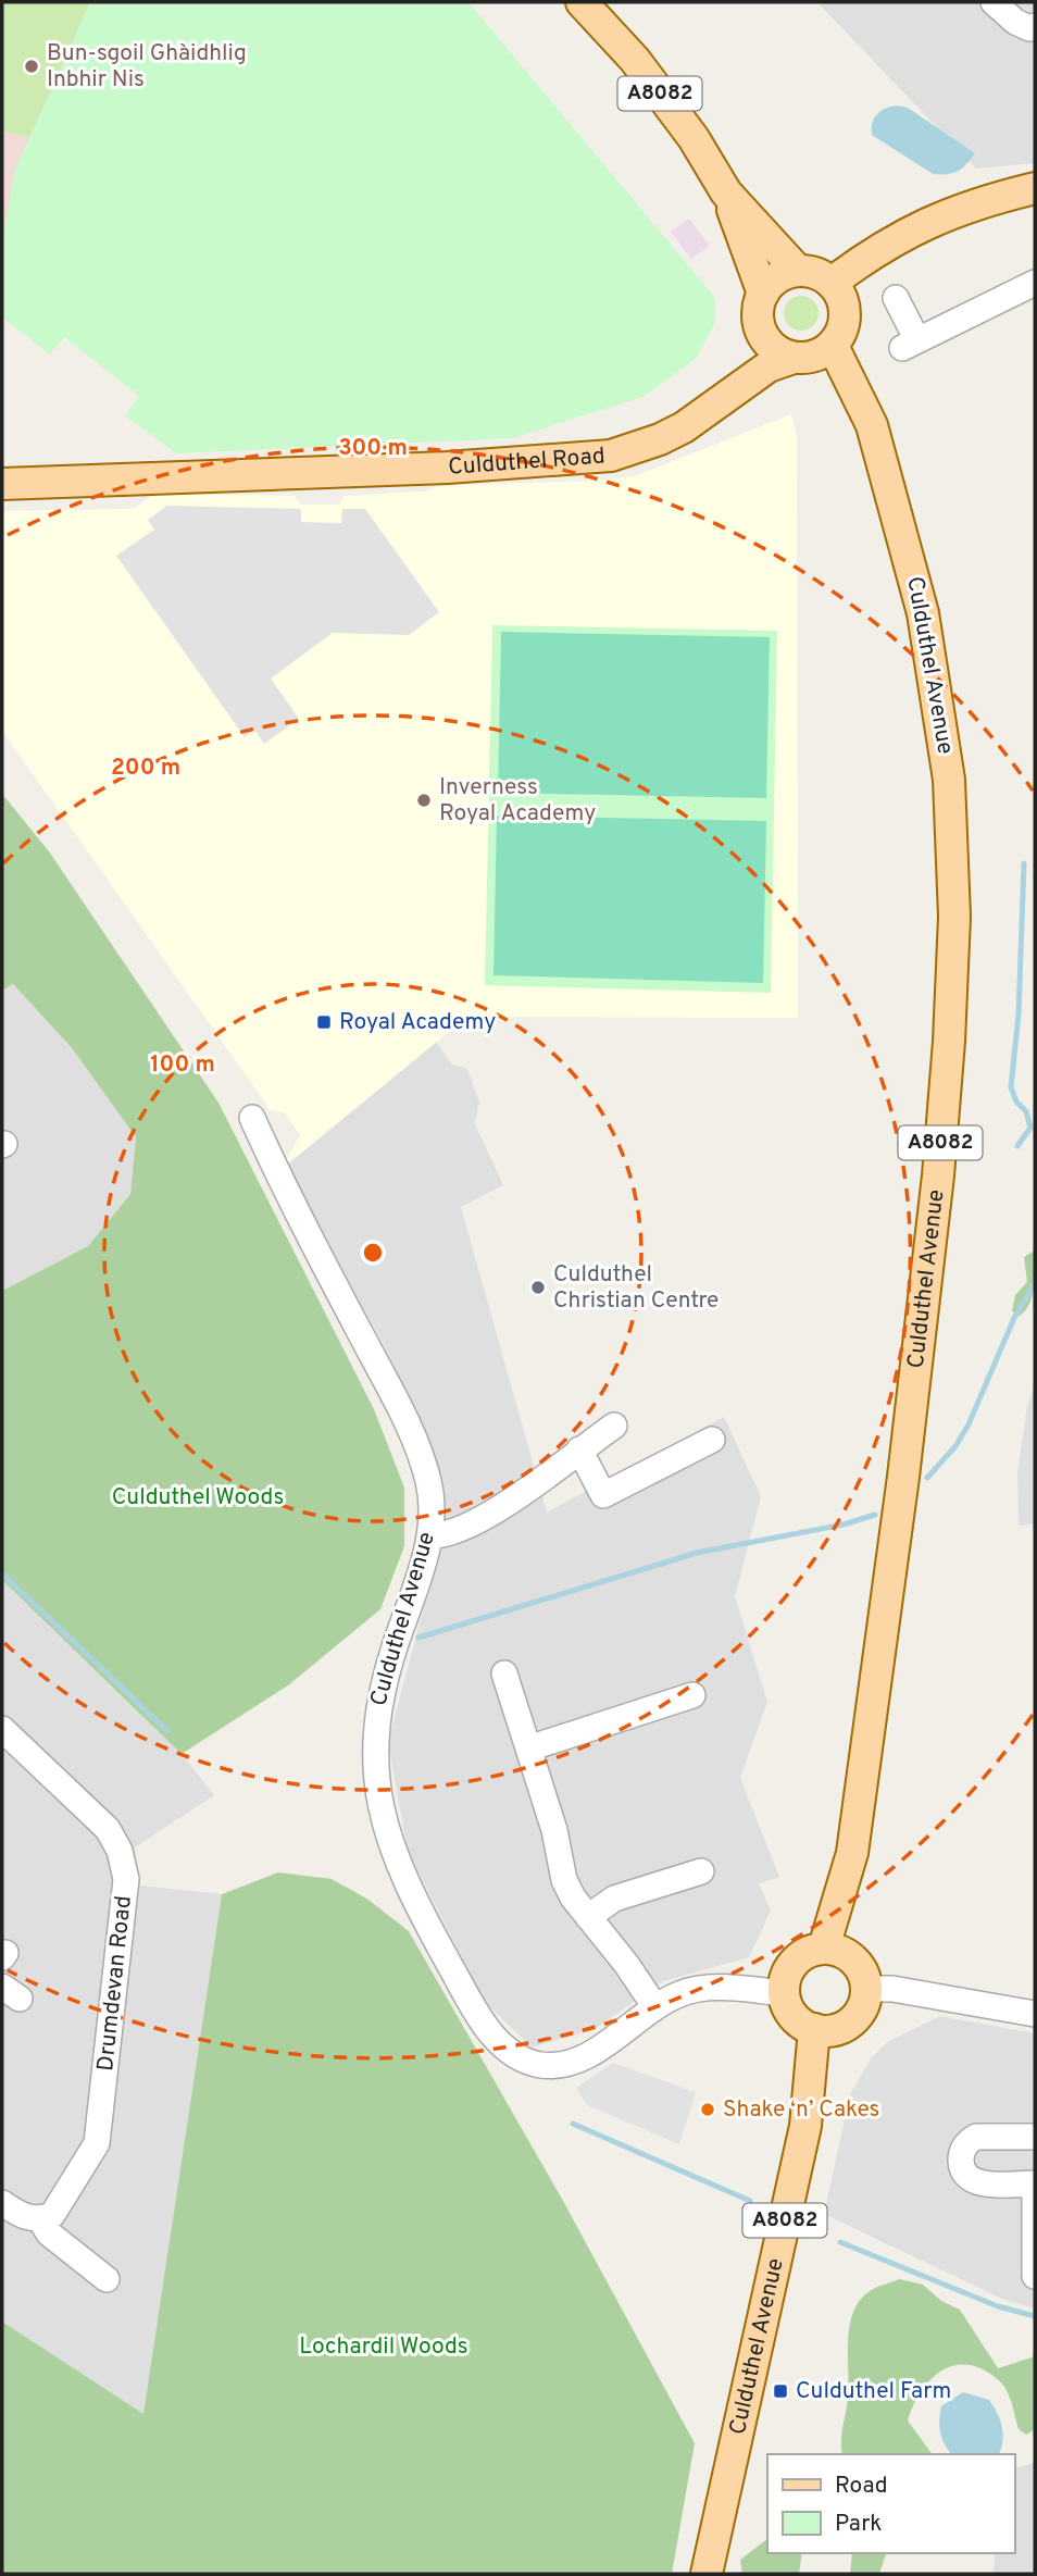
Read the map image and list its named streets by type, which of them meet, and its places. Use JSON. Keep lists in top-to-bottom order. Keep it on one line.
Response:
{"streets":{"main road":["A8082","Culduthel Road","Culduthel Avenue"],"street":["Drumdevan Road"]},"crossings":[["A8082","Culduthel Road"],["A8082","Culduthel Avenue"],["Culduthel Road","Culduthel Avenue"]],"parks":["Culduthel Woods","Lochardil Woods"],"places":{"other":["Bun-sgoil Ghàidhlig Inbhir Nis","Inverness Royal Academy","Culduthel Christian Centre","Shake ‘n’ Cakes"],"transit":["Royal Academy","Culduthel Farm"]},"legend":["Road","Park"],"rings":["300 m","200 m","100 m"]}
